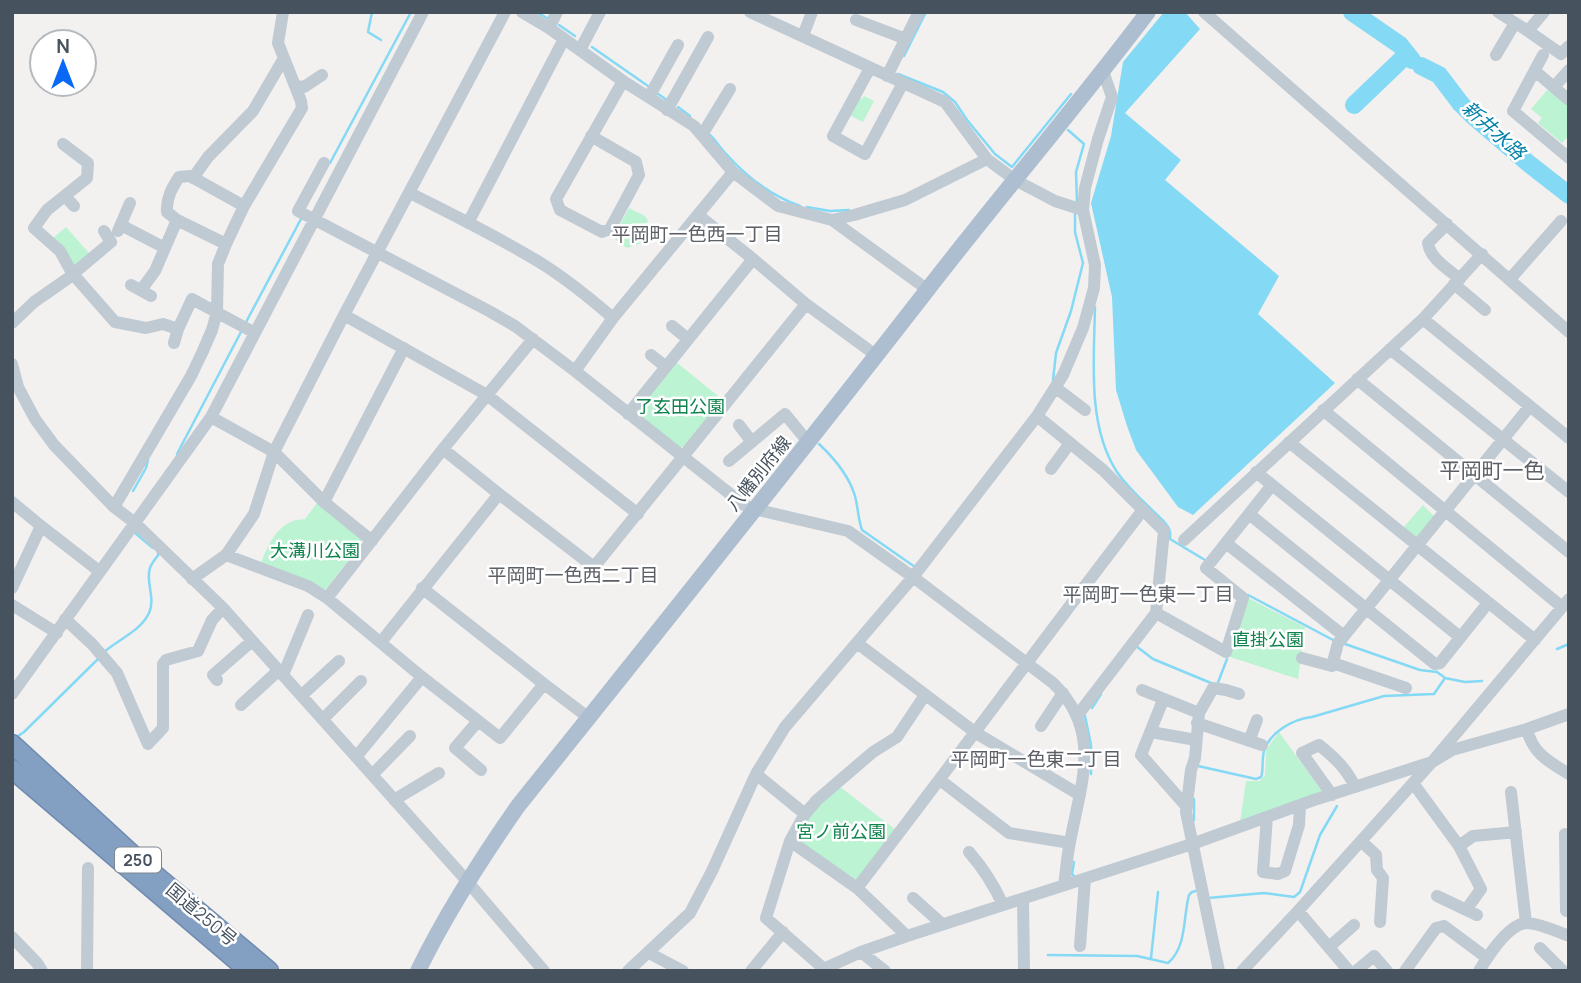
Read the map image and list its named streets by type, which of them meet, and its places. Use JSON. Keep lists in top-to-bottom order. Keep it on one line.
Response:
{"streets":{"highway":["250","国道250号"],"main road":["八幡別府線"]},"crossings":[["250","国道250号"]],"districts":["平岡町一色西一丁目","平岡町一色","平岡町一色西二丁目","平岡町一色東一丁目","平岡町一色東二丁目"],"water":["新井水路"],"parks":["了玄田公園","大溝川公園","直掛公園","宮ノ前公園"],"north":"top"}
